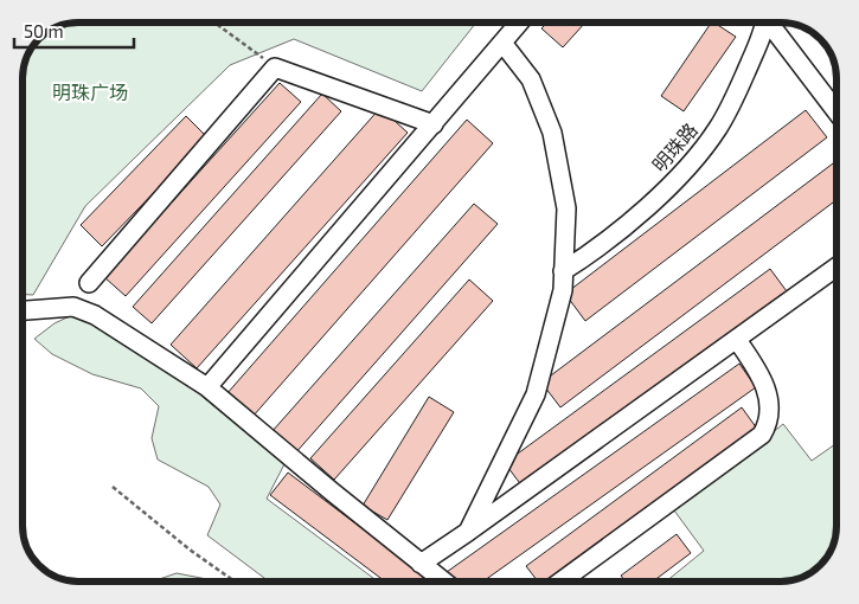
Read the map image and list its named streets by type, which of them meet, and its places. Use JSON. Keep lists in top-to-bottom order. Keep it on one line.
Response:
{"streets":{"street":["明珠路"]},"parks":["明珠广场"],"scale_bar":"50 m"}
